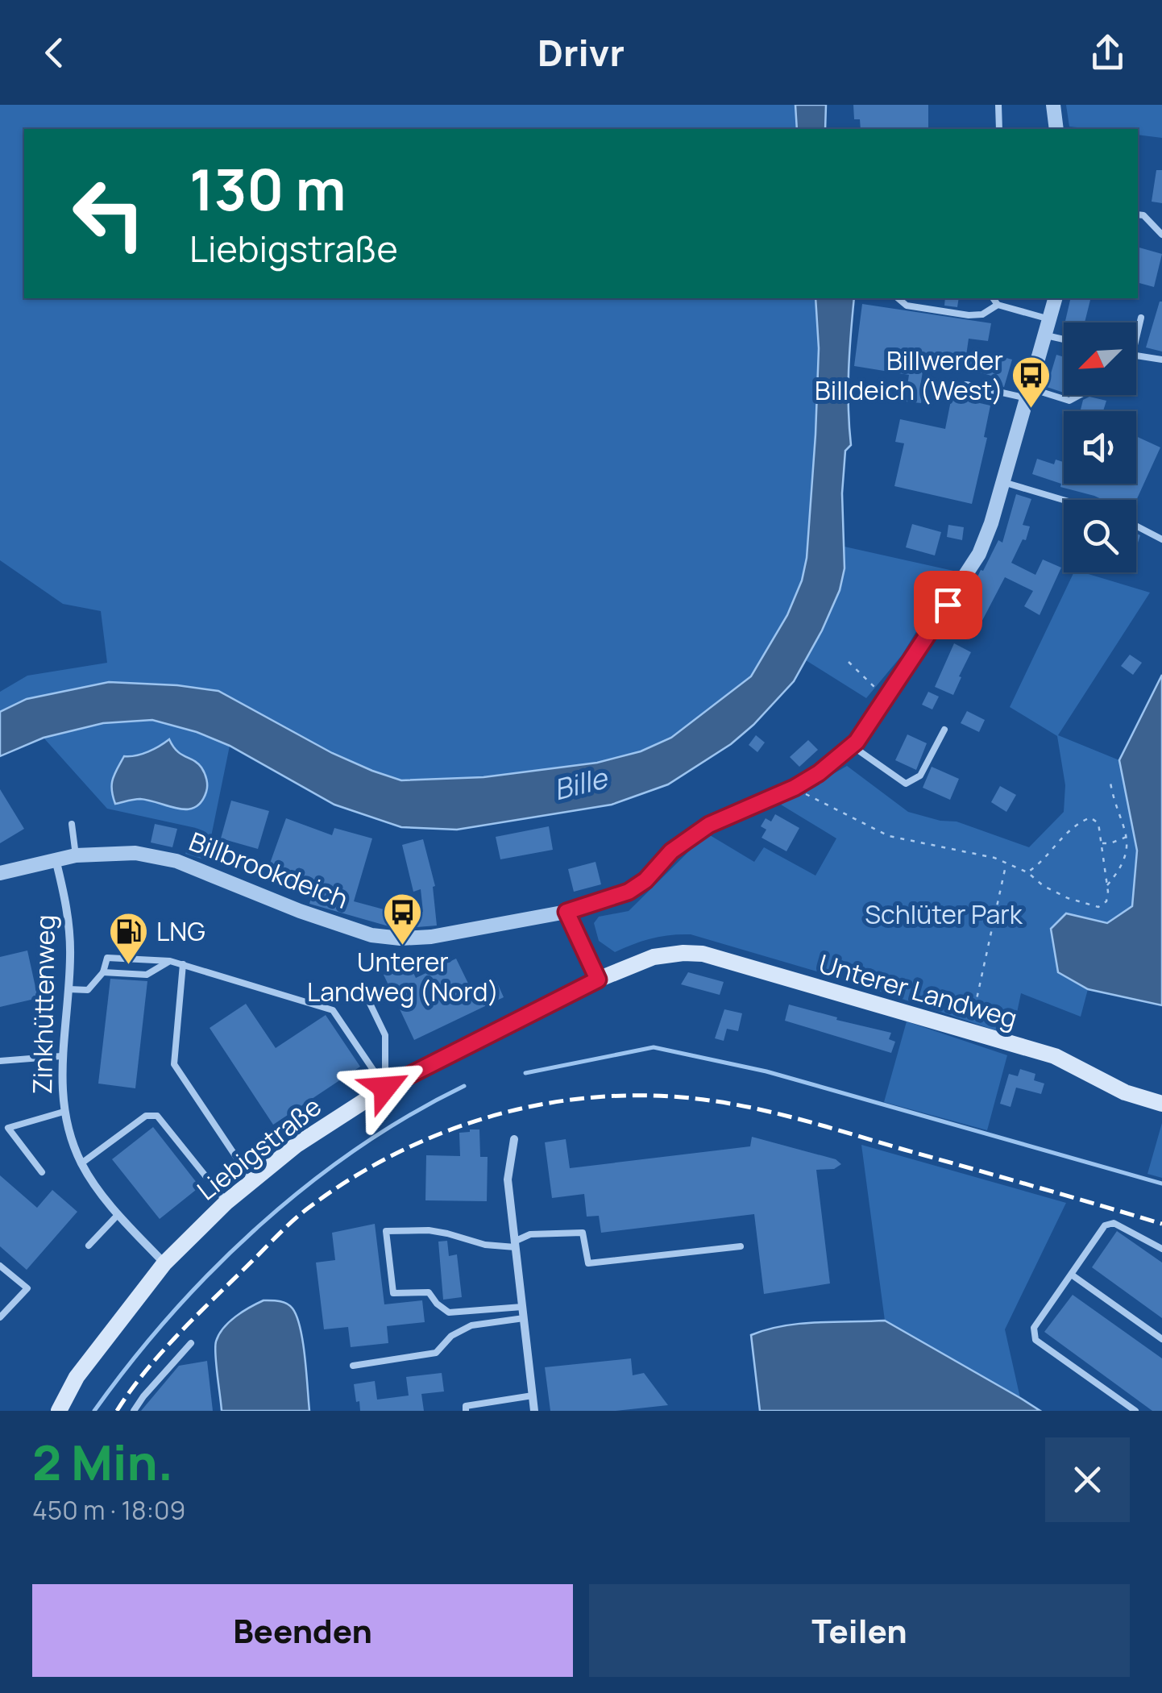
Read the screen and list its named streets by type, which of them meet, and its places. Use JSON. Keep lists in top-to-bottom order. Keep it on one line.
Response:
{"streets":{"main road":["Unterer Landweg","Liebigstraße"],"street":["Billbrookdeich","Zinkhüttenweg"]},"crossings":[["Billbrookdeich","Zinkhüttenweg"],["Unterer Landweg","Liebigstraße"],["Zinkhüttenweg","Liebigstraße"]],"water":["Bille"],"parks":["Schlüter Park"],"places":{"bus stop":["Billwerder Billdeich (West)","Unterer Landweg (Nord)"],"fuel station":["LNG"]},"north":"bottom left","page":{"header":"Drivr","turn":["130 m","Liebigstraße"],"heading":["2 Min.","450 m · 18:09"],"buttons":["Beenden","Teilen"]}}
